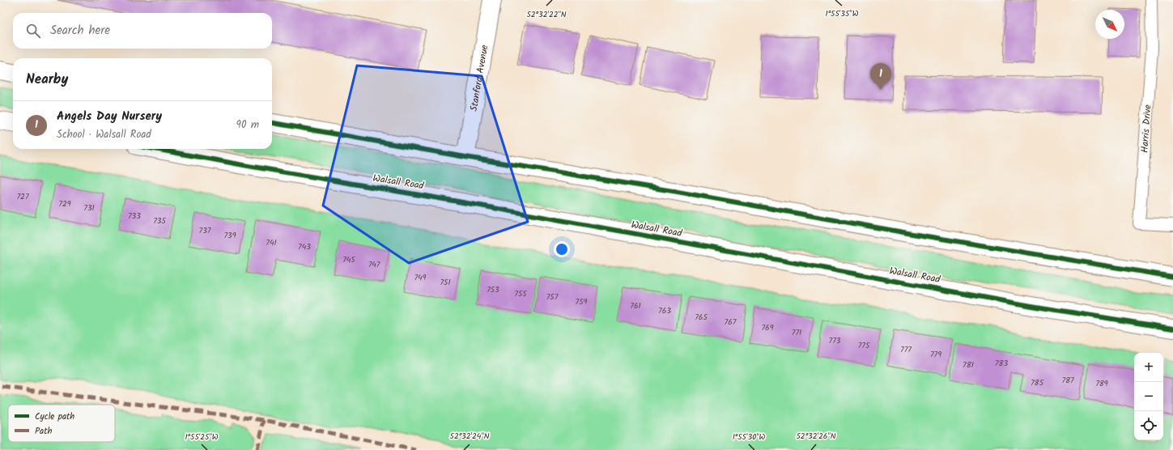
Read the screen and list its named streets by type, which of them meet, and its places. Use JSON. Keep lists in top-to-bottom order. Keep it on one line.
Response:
{"streets":{"main road":["Stanford Avenue","Walsall Road"],"lane":["Harris Drive"]},"house_numbers":["727","729","731","733","735","737","739","741","743","745","747","749","751","753","755","757","759","761","763","765","767","769","771","773","775","777","779","783","781","787","785","789"],"legend":["Cycle path","Path"],"north":"bottom right","page":{"search":"Search here","heading":"Nearby","pins":"1","list":[{"mark":"1","name":"Angels Day Nursery","note":"School · Walsall Road","value":"90 m"}],"map_buttons":["+","−"]},"coordinates":["1°55'35\"W","52°32'22\"N","52°32'24\"N","52°32'26\"N","1°55'25\"W","1°55'30\"W"]}
